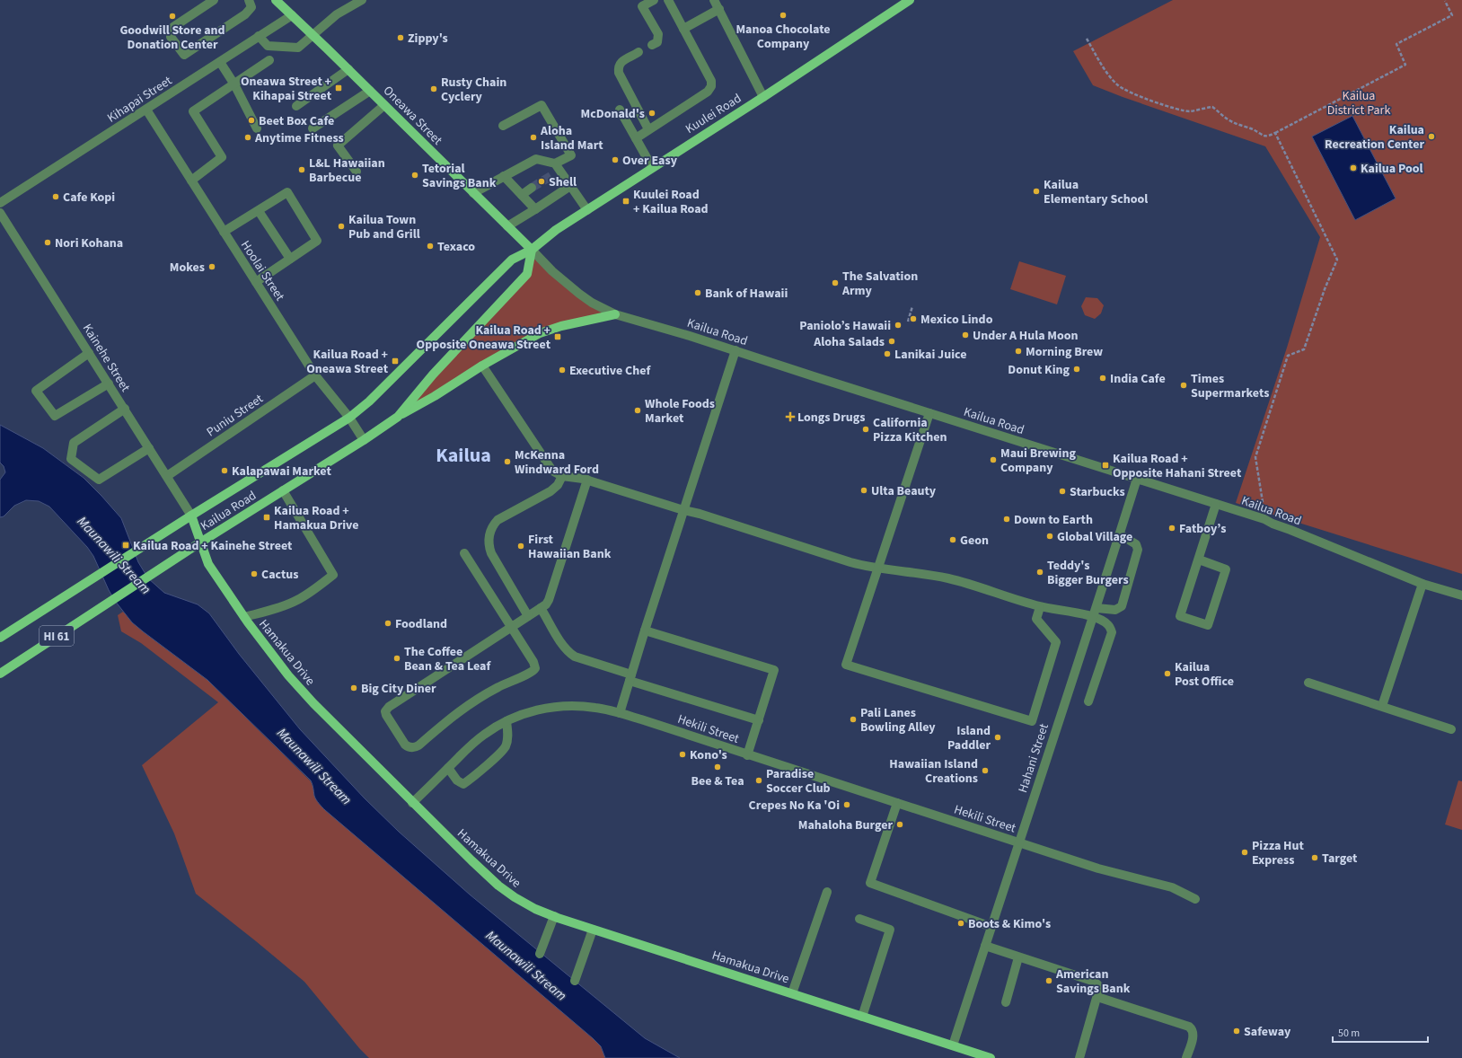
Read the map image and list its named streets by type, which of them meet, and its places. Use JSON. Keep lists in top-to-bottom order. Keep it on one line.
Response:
{"streets":{"main road":["Kuulei Road","Oneawa Street","Kailua Road","HI 61","Hamakua Drive"],"street":["Kihapai Street","Hoolai Street","Kainehe Street","Puniu Street","Hekili Street","Hahani Street"]},"crossings":[["Kihapai Street","Oneawa Street"],["Kihapai Street","Hoolai Street"],["Kuulei Road","Oneawa Street"],["Kuulei Road","Kailua Road"],["Oneawa Street","Kailua Road"],["Hoolai Street","Kailua Road"],["Hoolai Street","Puniu Street"],["Kailua Road","Kainehe Street"],["Kailua Road","Hamakua Drive"],["Kailua Road","Hahani Street"],["Kainehe Street","Puniu Street"],["Kainehe Street","Hamakua Drive"],["Hamakua Drive","Hekili Street"],["Hamakua Drive","Hahani Street"],["Hekili Street","Hahani Street"]],"districts":["Kailua"],"water":["Maunawili Stream"],"parks":["Kailua District Park"],"places":{"other":["Manoa Chocolate Company","Goodwill Store and Donation Center","Zippy's","Rusty Chain Cyclery","McDonald's","Beet Box Cafe","Kailua Recreation Center","Anytime Fitness","Aloha Island Mart","Over Easy","Kailua Pool","L&L Hawaiian Barbecue","Tetorial Savings Bank","Shell","Kailua Elementary School","Cafe Kopi","Kailua Town Pub and Grill","Nori Kohana","Texaco","Mokes","The Salvation Army","Bank of Hawaii","Mexico Lindo","Paniolo’s Hawaii","Under A Hula Moon","Aloha Salads","Morning Brew","Lanikai Juice","Donut King","Executive Chef","India Cafe","Times Supermarkets","Whole Foods Market","California Pizza Kitchen","Maui Brewing Company","McKenna Windward Ford","Kalapawai Market","Ulta Beauty","Starbucks","Down to Earth","Fatboy’s","Global Village","Geon","First Hawaiian Bank","Teddy's Bigger Burgers","Cactus","Foodland","The Coffee Bean & Tea Leaf","Kailua Post Office","Big City Diner","Pali Lanes Bowling Alley","Island Paddler","Kono's","Bee & Tea","Hawaiian Island Creations","Paradise Soccer Club","Crepes No Ka 'Oi","Mahaloha Burger","Pizza Hut Express","Target","Boots & Kimo's","American Savings Bank","Safeway"],"transit":["Oneawa Street + Kihapai Street","Kuulei Road + Kailua Road","Kailua Road + Opposite Oneawa Street","Kailua Road + Oneawa Street","Kailua Road + Opposite Hahani Street","Kailua Road + Hamakua Drive","Kailua Road + Kainehe Street"],"health":["Longs Drugs"]},"scale_bar":"50 m"}
